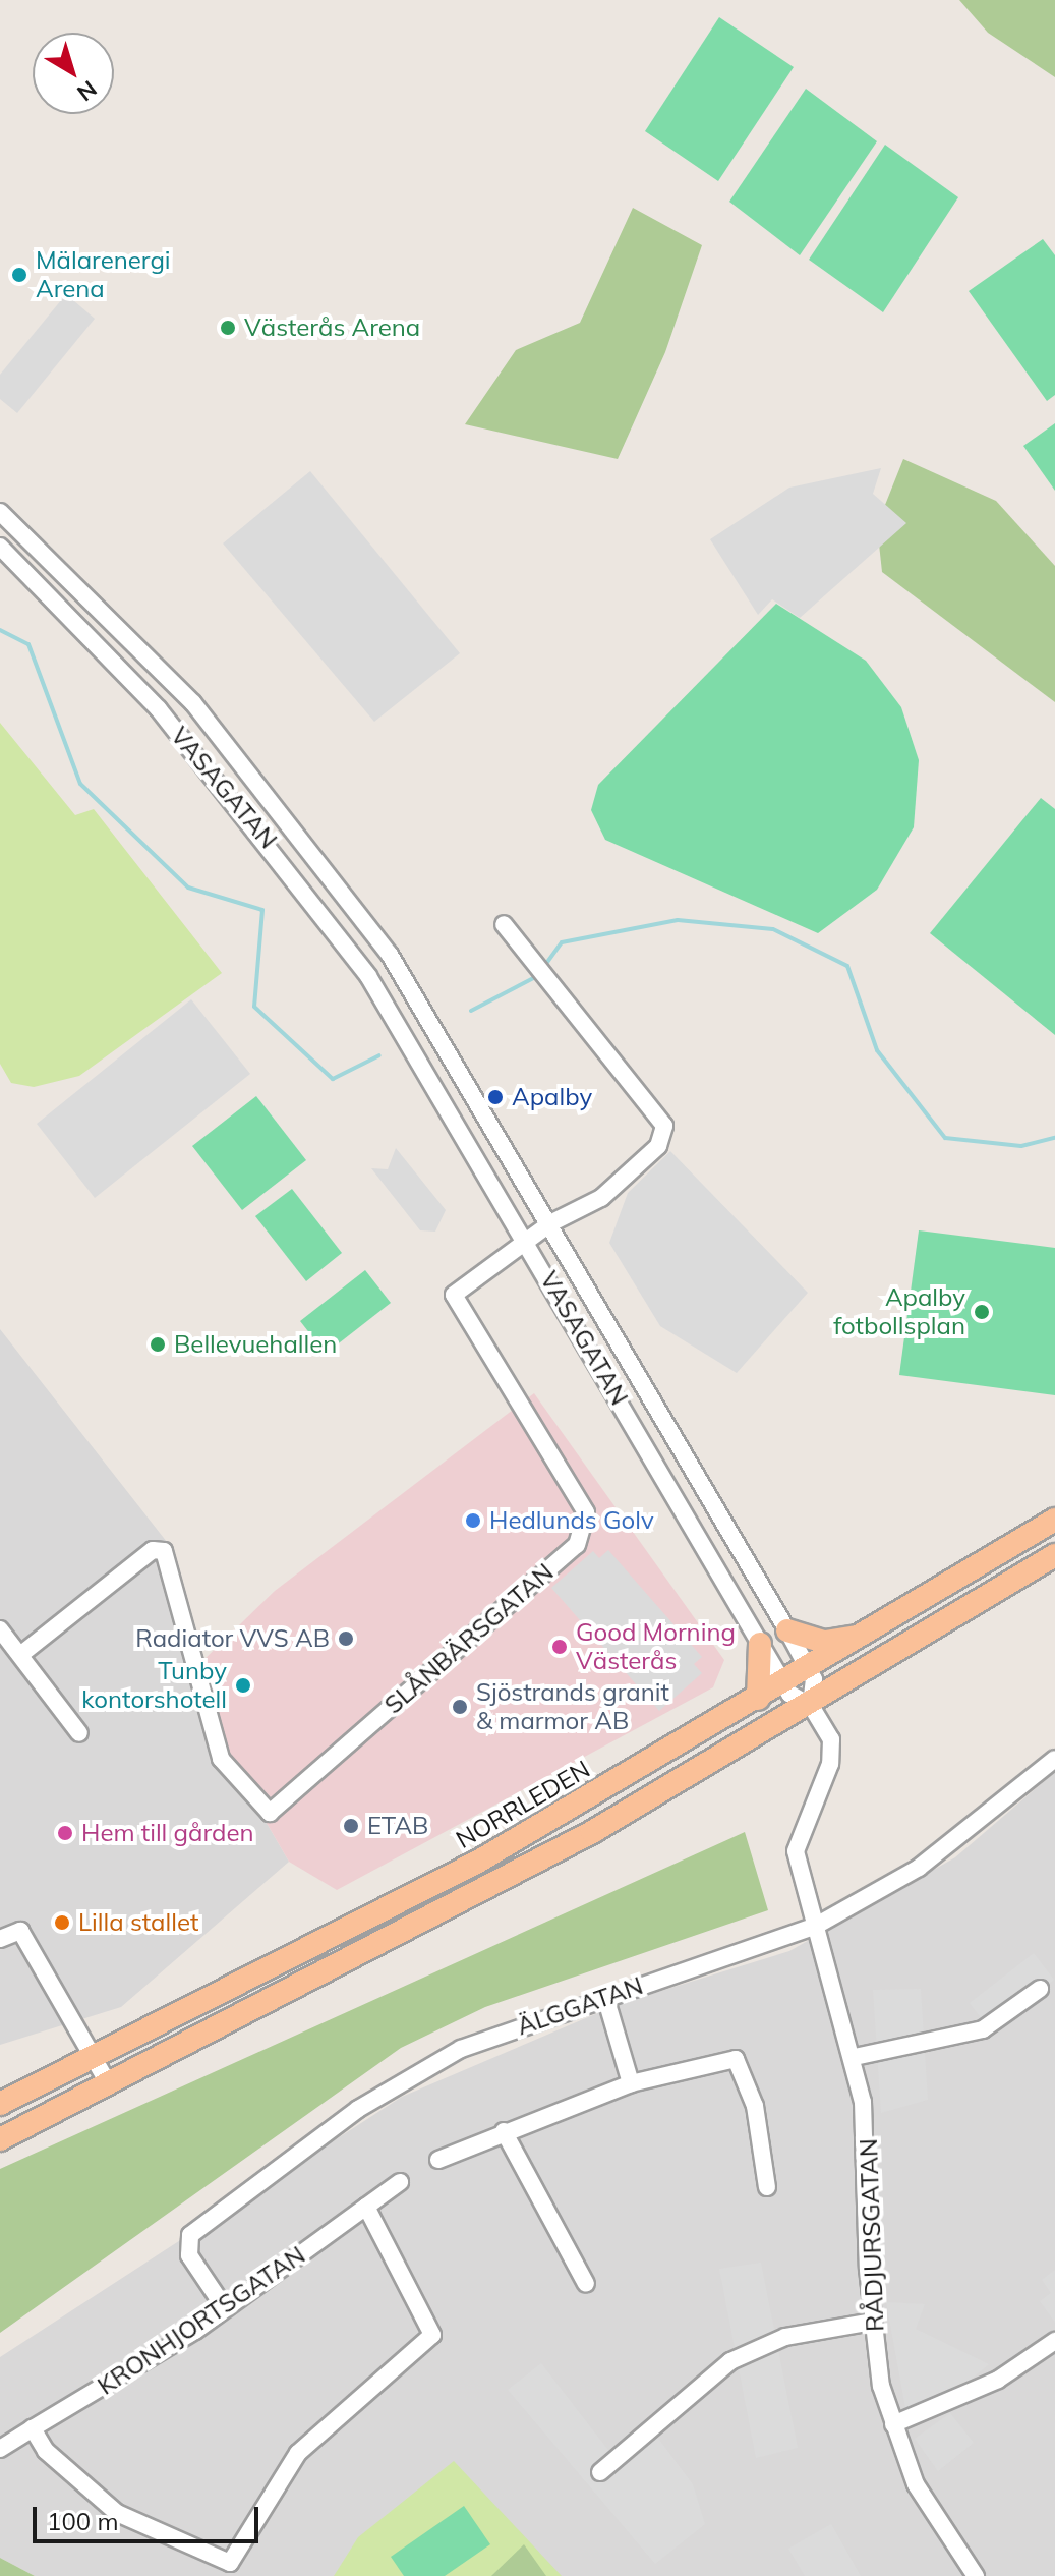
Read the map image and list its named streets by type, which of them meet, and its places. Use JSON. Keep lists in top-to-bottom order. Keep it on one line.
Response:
{"streets":{"main road":["NORRLEDEN"],"street":["VASAGATAN","SLÅNBÄRSGATAN","ÄLGGATAN","RÅDJURSGATAN","KRONHJORTSGATAN"]},"crossings":[["VASAGATAN","SLÅNBÄRSGATAN"],["VASAGATAN","NORRLEDEN"],["VASAGATAN","RÅDJURSGATAN"],["ÄLGGATAN","RÅDJURSGATAN"],["ÄLGGATAN","KRONHJORTSGATAN"]],"places":["Mälarenergi Arena","Västerås Arena","Apalby","Apalby fotbollsplan","Bellevuehallen","Hedlunds Golv","Radiator VVS AB","Good Morning Västerås","Tunby kontorshotell","Sjöstrands granit & marmor AB","ETAB","Hem till gården","Lilla stallet"],"scale_bar":"100 m","north":"bottom right"}
